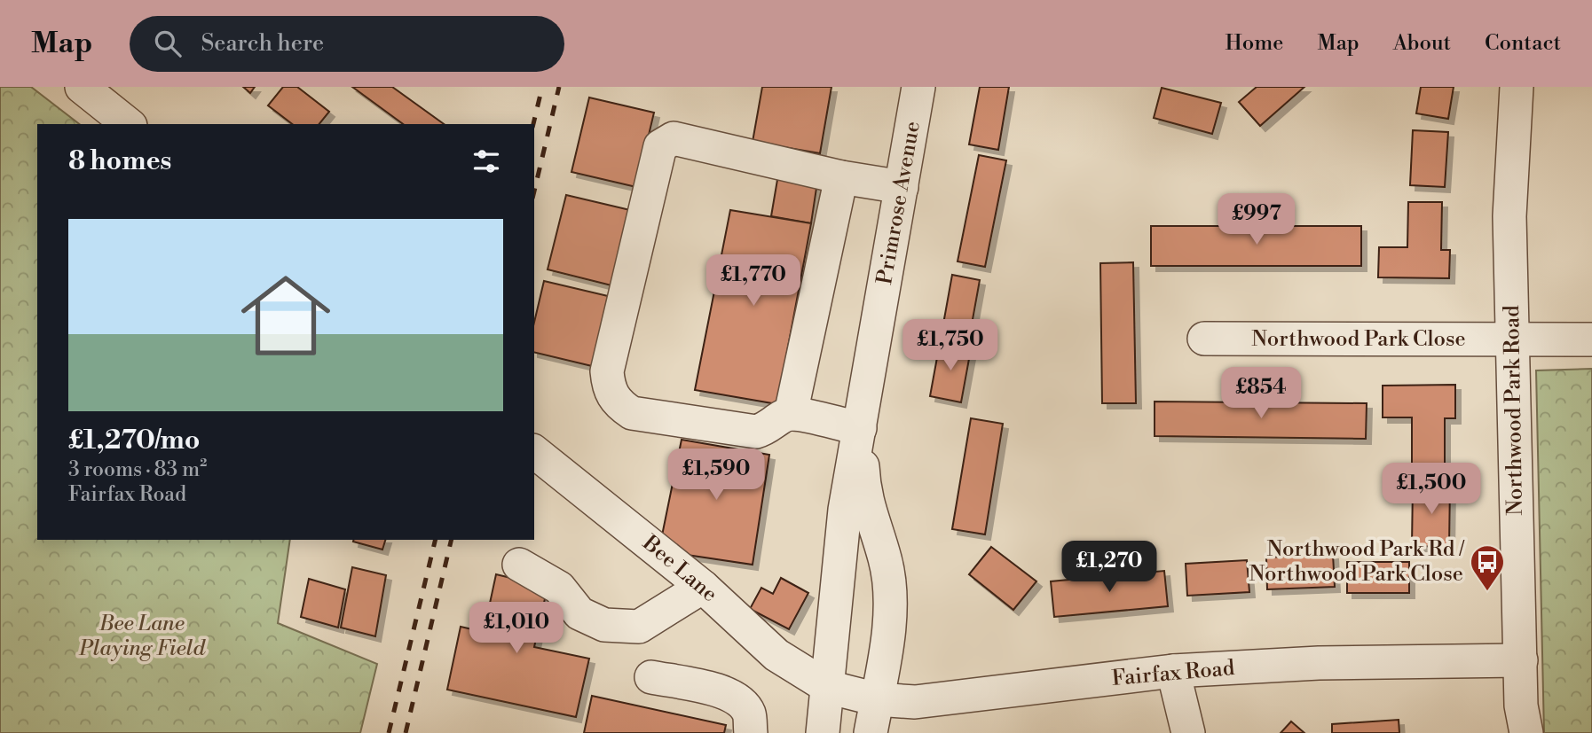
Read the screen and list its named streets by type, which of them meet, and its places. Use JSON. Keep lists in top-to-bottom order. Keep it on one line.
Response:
{"streets":{"street":["Primrose Avenue","Northwood Park Close","Northwood Park Road","Bee Lane","Fairfax Road"]},"crossings":[["Primrose Avenue","Bee Lane"],["Primrose Avenue","Fairfax Road"],["Northwood Park Close","Northwood Park Road"],["Northwood Park Road","Fairfax Road"],["Bee Lane","Fairfax Road"]],"parks":["Bee Lane Playing Field"],"places":{"bus stop":["Northwood Park Rd / Northwood Park Close"]},"page":{"header":"Map","search":"Search here","nav":["Home","Map","About","Contact"],"heading":"8 homes","price":["£997","£1,770","£1,750","£854","£1,590","£1,500","£1,270","£1,010"],"list":[{"name":"£1,270/mo","note":"3 rooms · 83 m² · Fairfax Road"}]}}
